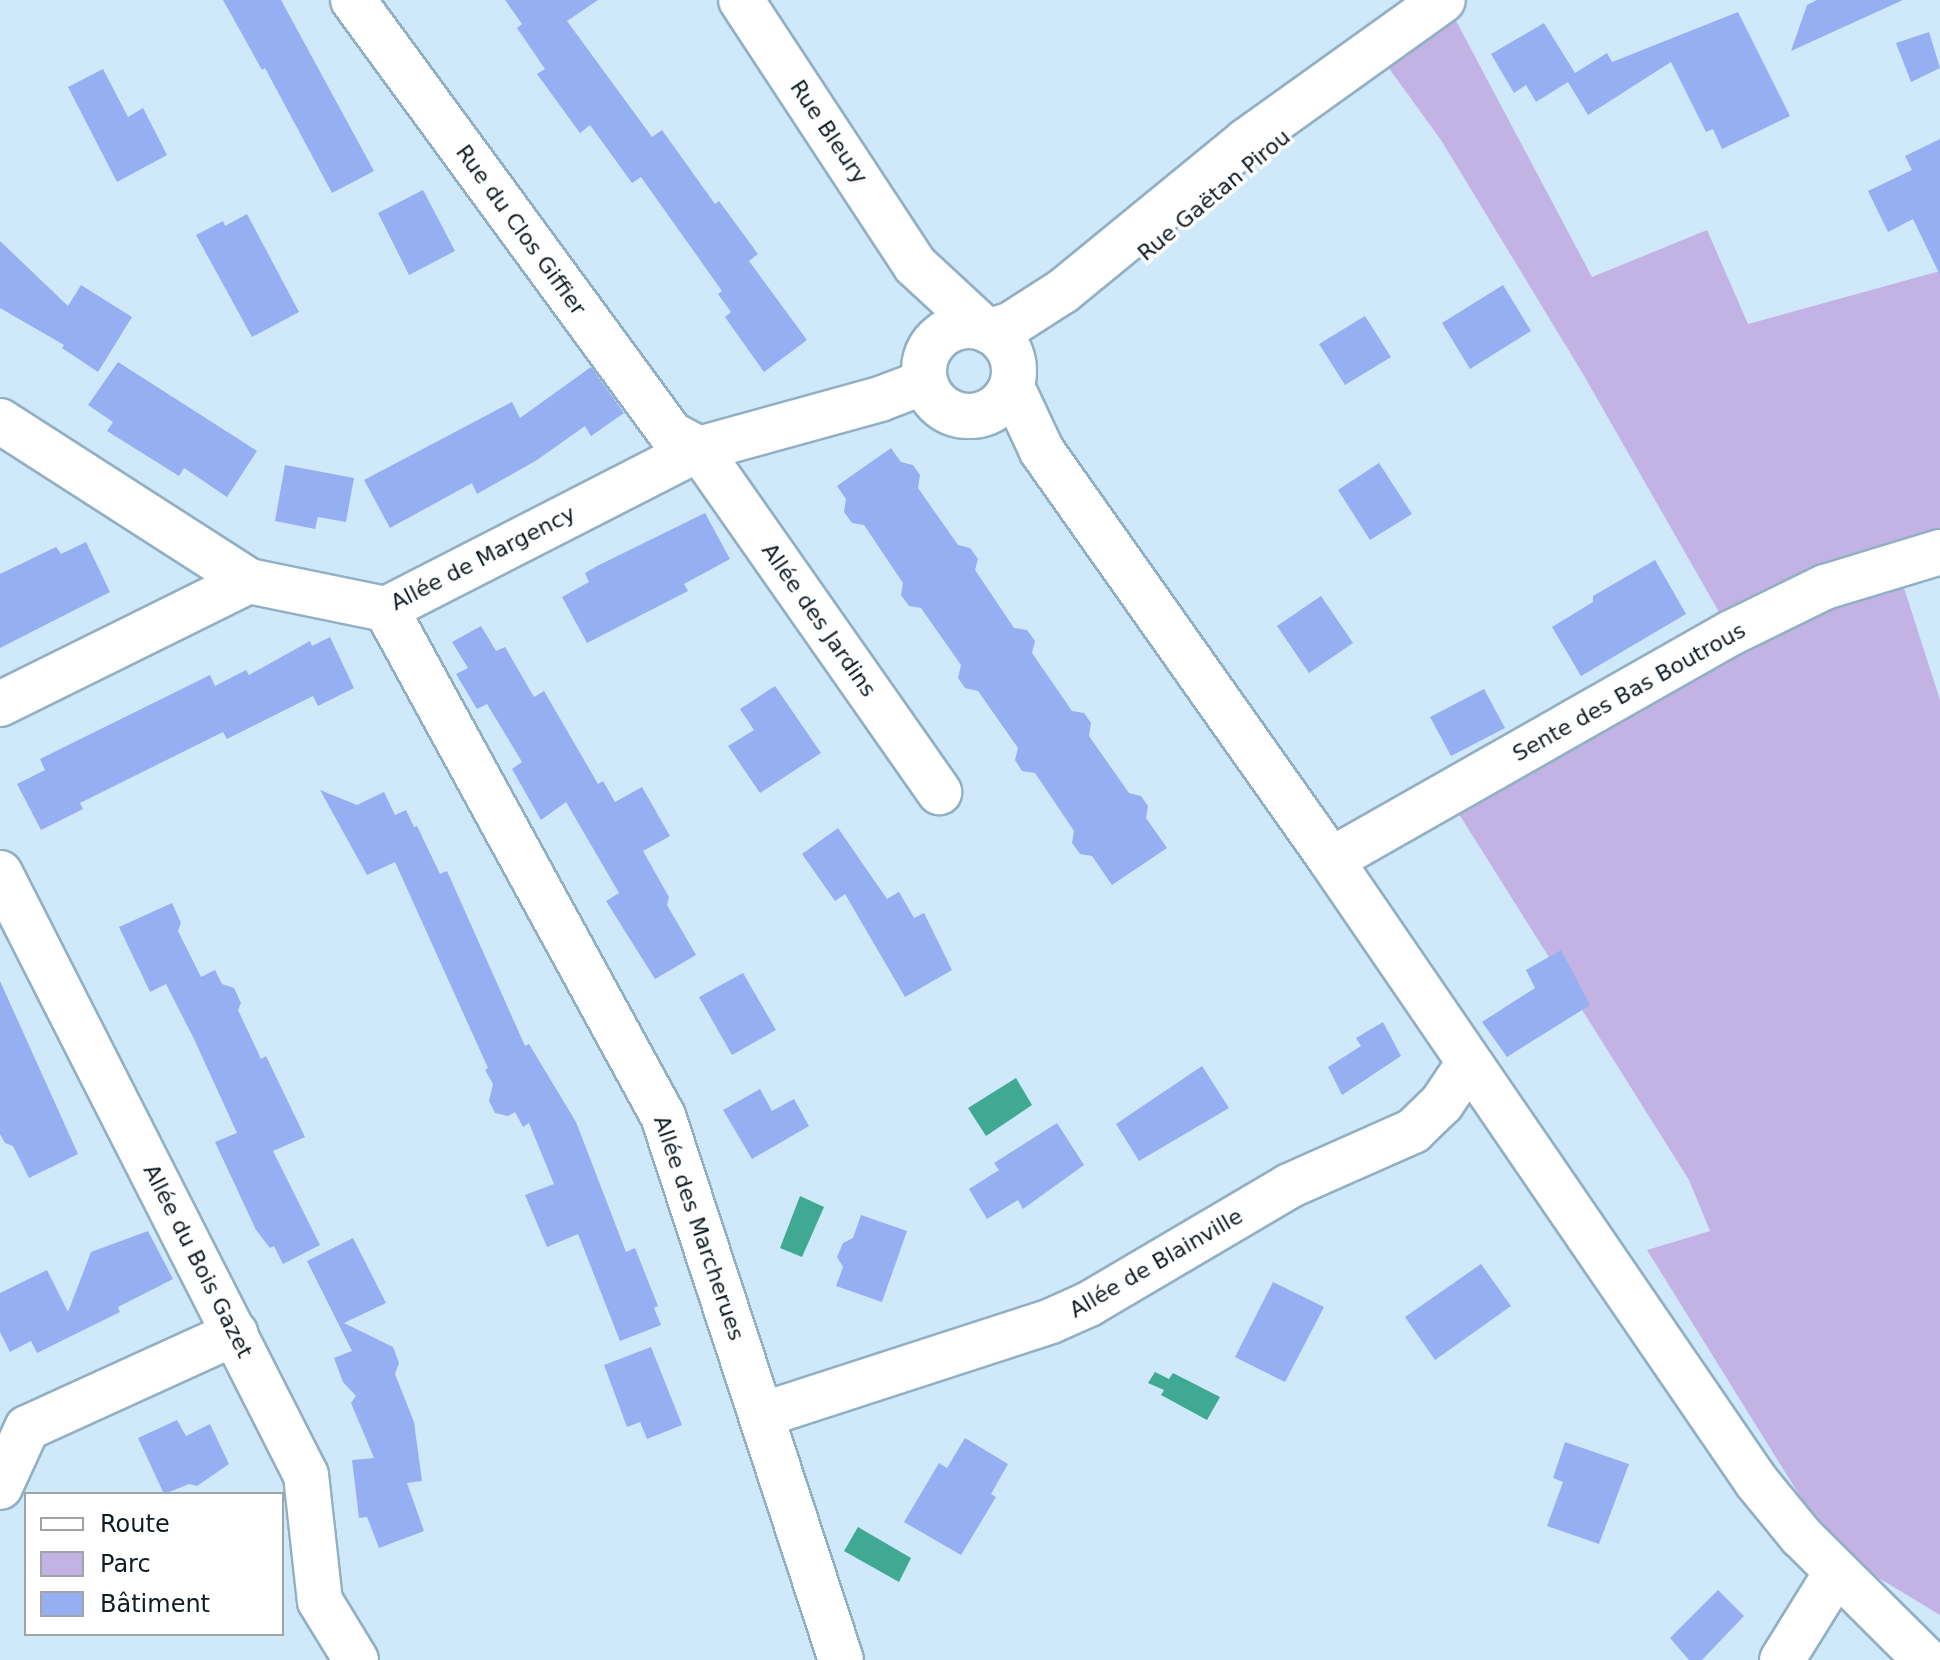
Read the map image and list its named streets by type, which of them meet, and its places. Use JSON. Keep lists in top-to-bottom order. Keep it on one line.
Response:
{"streets":{"street":["Rue Bleury","Rue Gaëtan Pirou","Rue du Clos Giffier","Allée de Margency","Allée des Jardins","Sente des Bas Boutrous","Allée des Marcherues","Allée du Bois Gazet","Allée de Blainville"]},"crossings":[["Rue Bleury","Rue Gaëtan Pirou"],["Rue Bleury","Allée de Margency"],["Rue Bleury","Sente des Bas Boutrous"],["Rue Bleury","Allée de Blainville"],["Rue Gaëtan Pirou","Allée de Margency"],["Rue du Clos Giffier","Allée de Margency"],["Rue du Clos Giffier","Allée des Jardins"],["Allée de Margency","Allée des Jardins"],["Allée de Margency","Allée des Marcherues"],["Allée des Marcherues","Allée de Blainville"]],"legend":["Route","Parc","Bâtiment"]}
